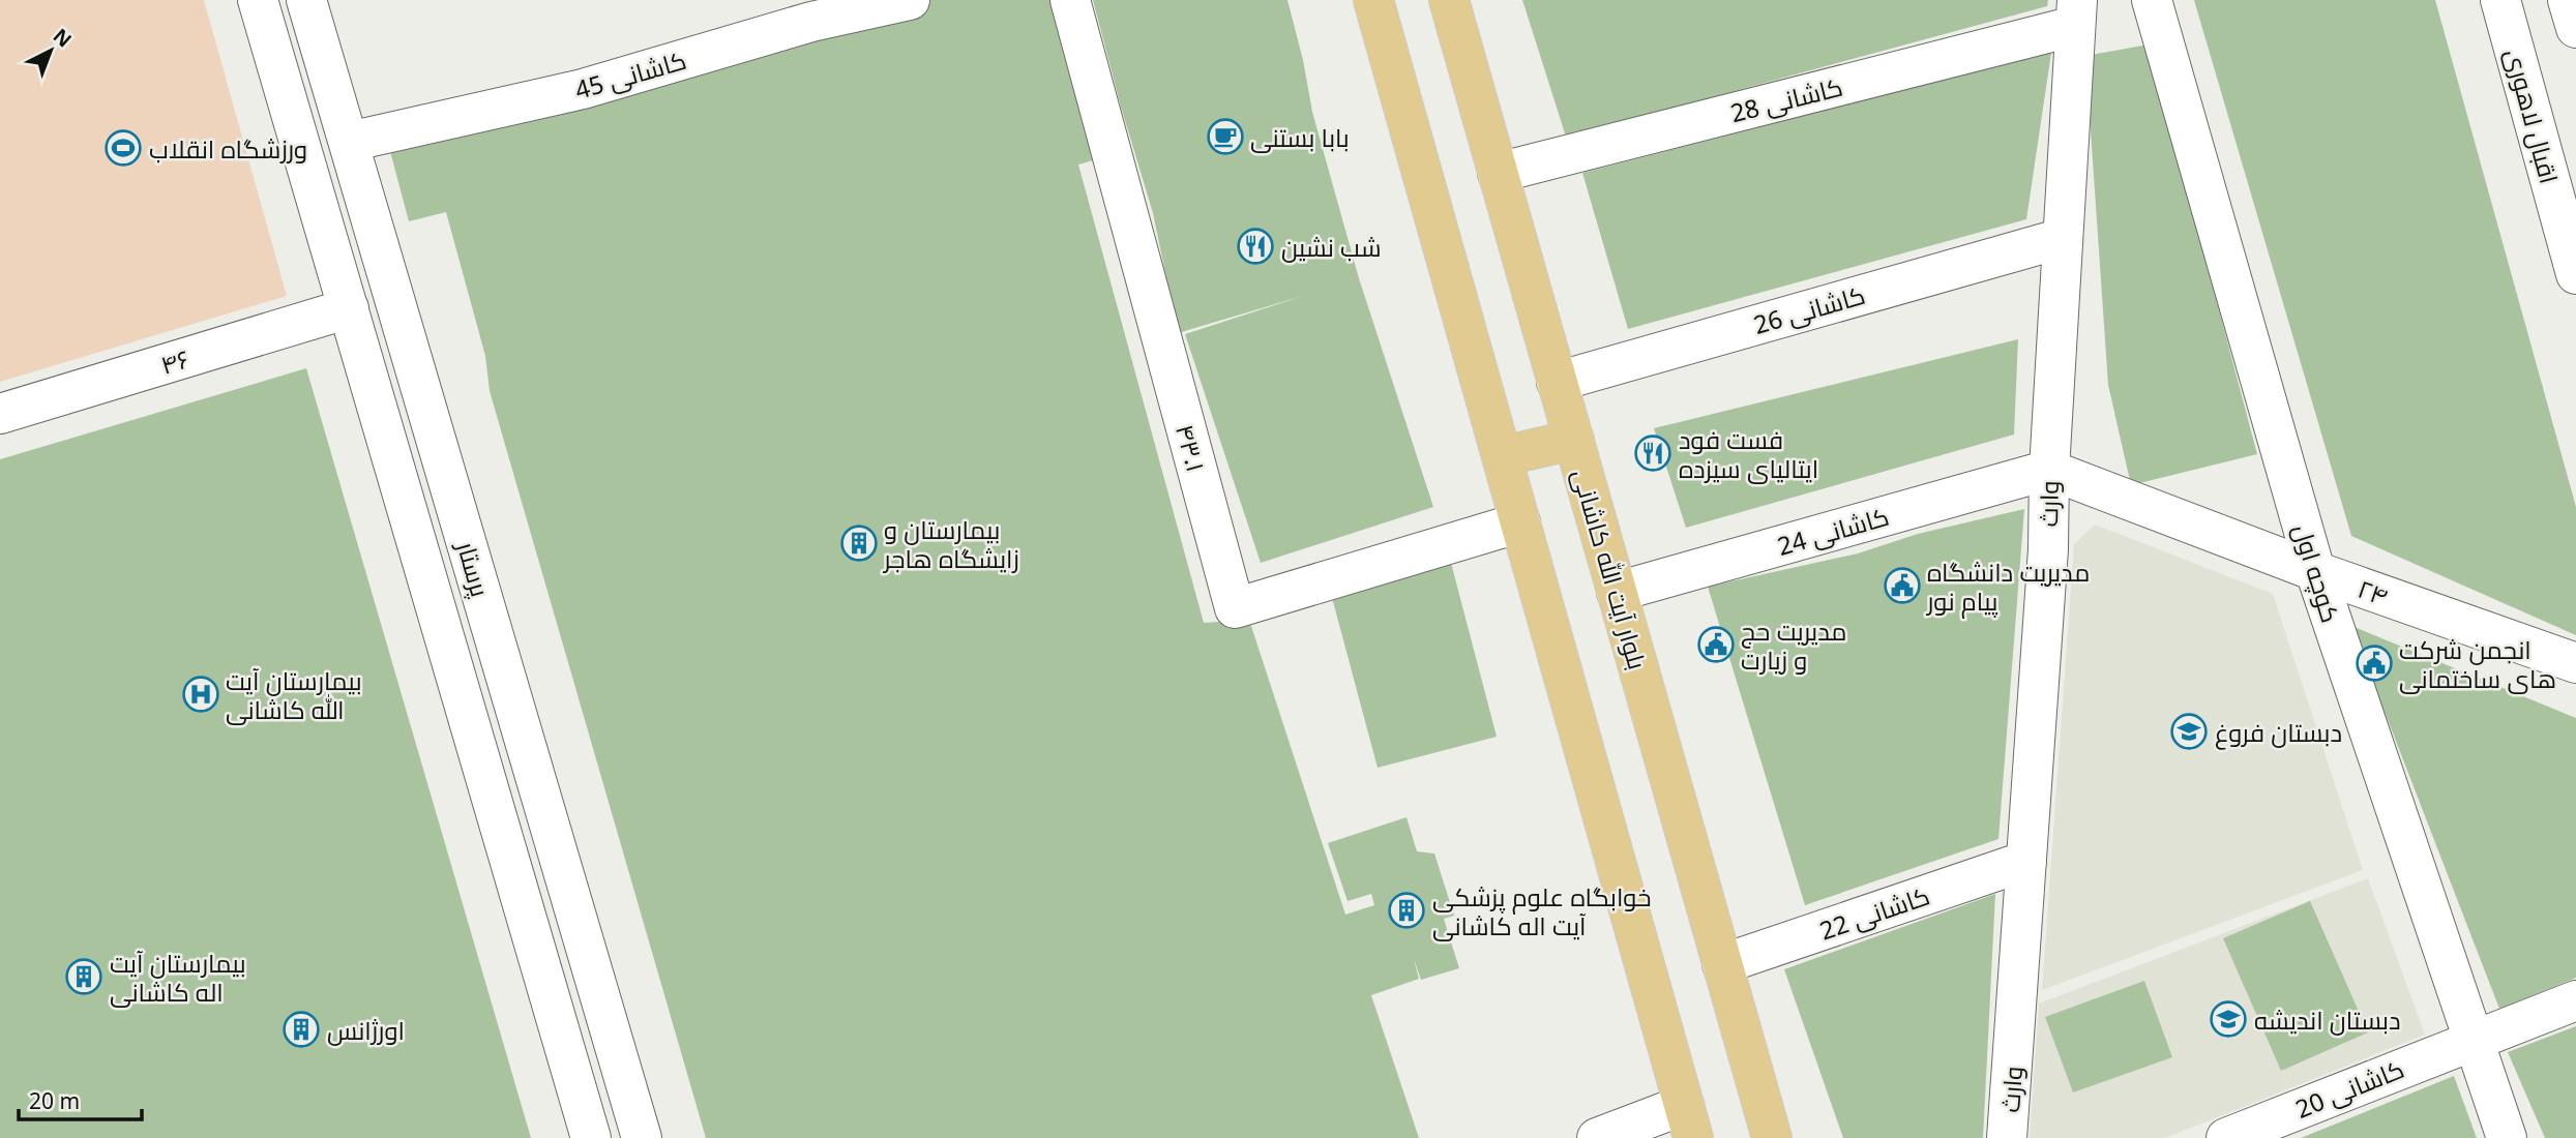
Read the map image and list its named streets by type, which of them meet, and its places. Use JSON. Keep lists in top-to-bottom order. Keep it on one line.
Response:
{"streets":{"main road":["بلوار آیت الله کاشانی"],"street":["کاشانی 45","کاشانی 28","اقبال لاهوری","کاشانی 26","۴۶","۴۳.۱","وارث","کاشانی 24","پرستار","کوچه اول","۲۴","کاشانی 22","کاشانی 20"]},"crossings":[["کاشانی 45","پرستار"],["کاشانی 28","وارث"],["کاشانی 28","بلوار آیت الله کاشانی"],["کاشانی 26","وارث"],["کاشانی 26","بلوار آیت الله کاشانی"],["۴۶","پرستار"],["وارث","کاشانی 24"],["وارث","۲۴"],["وارث","کاشانی 22"],["کاشانی 24","بلوار آیت الله کاشانی"],["کاشانی 24","۲۴"],["بلوار آیت الله کاشانی","کاشانی 22"],["کوچه اول","۲۴"],["کوچه اول","کاشانی 20"]],"places":{"cafe":["بابا بستنی"],"sports":["ورزشگاه انقلاب"],"restaurant":["شب نشین","فست فود ایتالیای سیزده"],"building":["بیمارستان و زایشگاه هاجر","خوابگاه علوم پزشکی آیت اله کاشانی","بیمارستان آیت اله کاشانی","اورژانس"],"public building":["مدیریت دانشگاه پیام نور","مدیریت حج و زیارت","انجمن شرکت های ساختمانی"],"hospital":["بیمارستان آیت الله کاشانی"],"school or university":["دبستان فروغ","دبستان اندیشه"]},"scale_bar":"20 m","north":"top right"}
